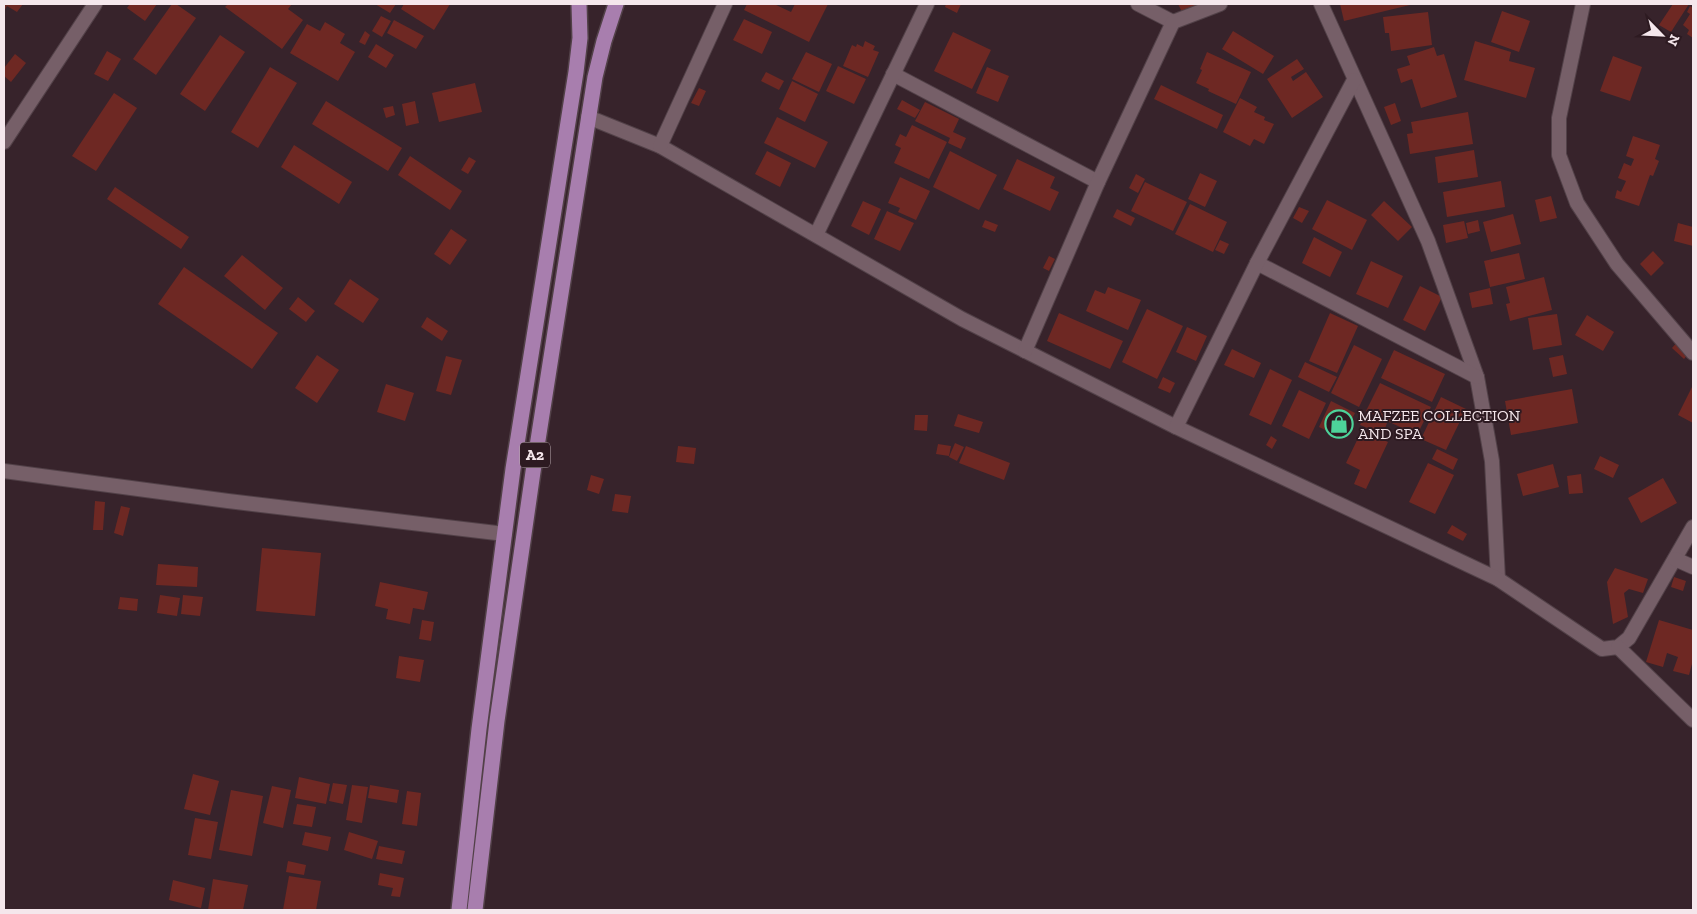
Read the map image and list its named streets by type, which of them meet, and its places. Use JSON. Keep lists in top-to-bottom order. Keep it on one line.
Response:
{"streets":{"highway":["A2"]},"places":{"shop":["MAFZEE COLLECTION AND SPA"]},"north":"bottom right"}
